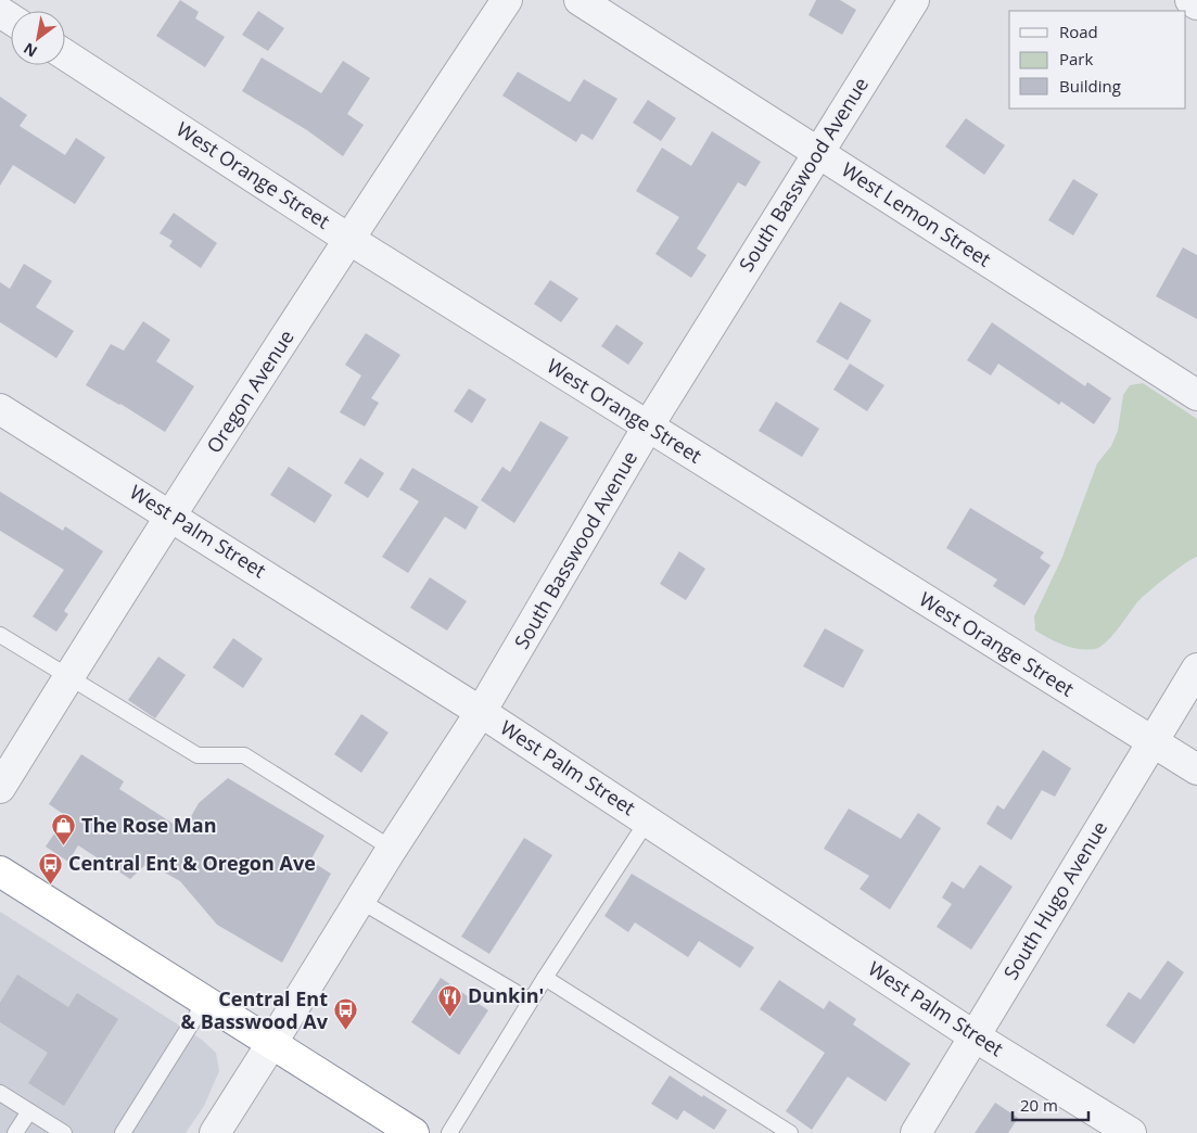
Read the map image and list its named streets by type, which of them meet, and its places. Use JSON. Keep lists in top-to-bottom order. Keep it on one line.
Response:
{"streets":{"street":["South Basswood Avenue","West Orange Street","West Lemon Street","Oregon Avenue","West Palm Street","South Hugo Avenue"]},"crossings":[["South Basswood Avenue","West Orange Street"],["South Basswood Avenue","West Lemon Street"],["South Basswood Avenue","West Palm Street"],["West Orange Street","Oregon Avenue"],["West Orange Street","South Hugo Avenue"],["Oregon Avenue","West Palm Street"],["West Palm Street","South Hugo Avenue"]],"places":{"shop":["The Rose Man"],"bus stop":["Central Ent & Oregon Ave","Central Ent & Basswood Av"],"restaurant":["Dunkin'"]},"legend":["Road","Park","Building"],"scale_bar":"20 m","north":"bottom left"}
